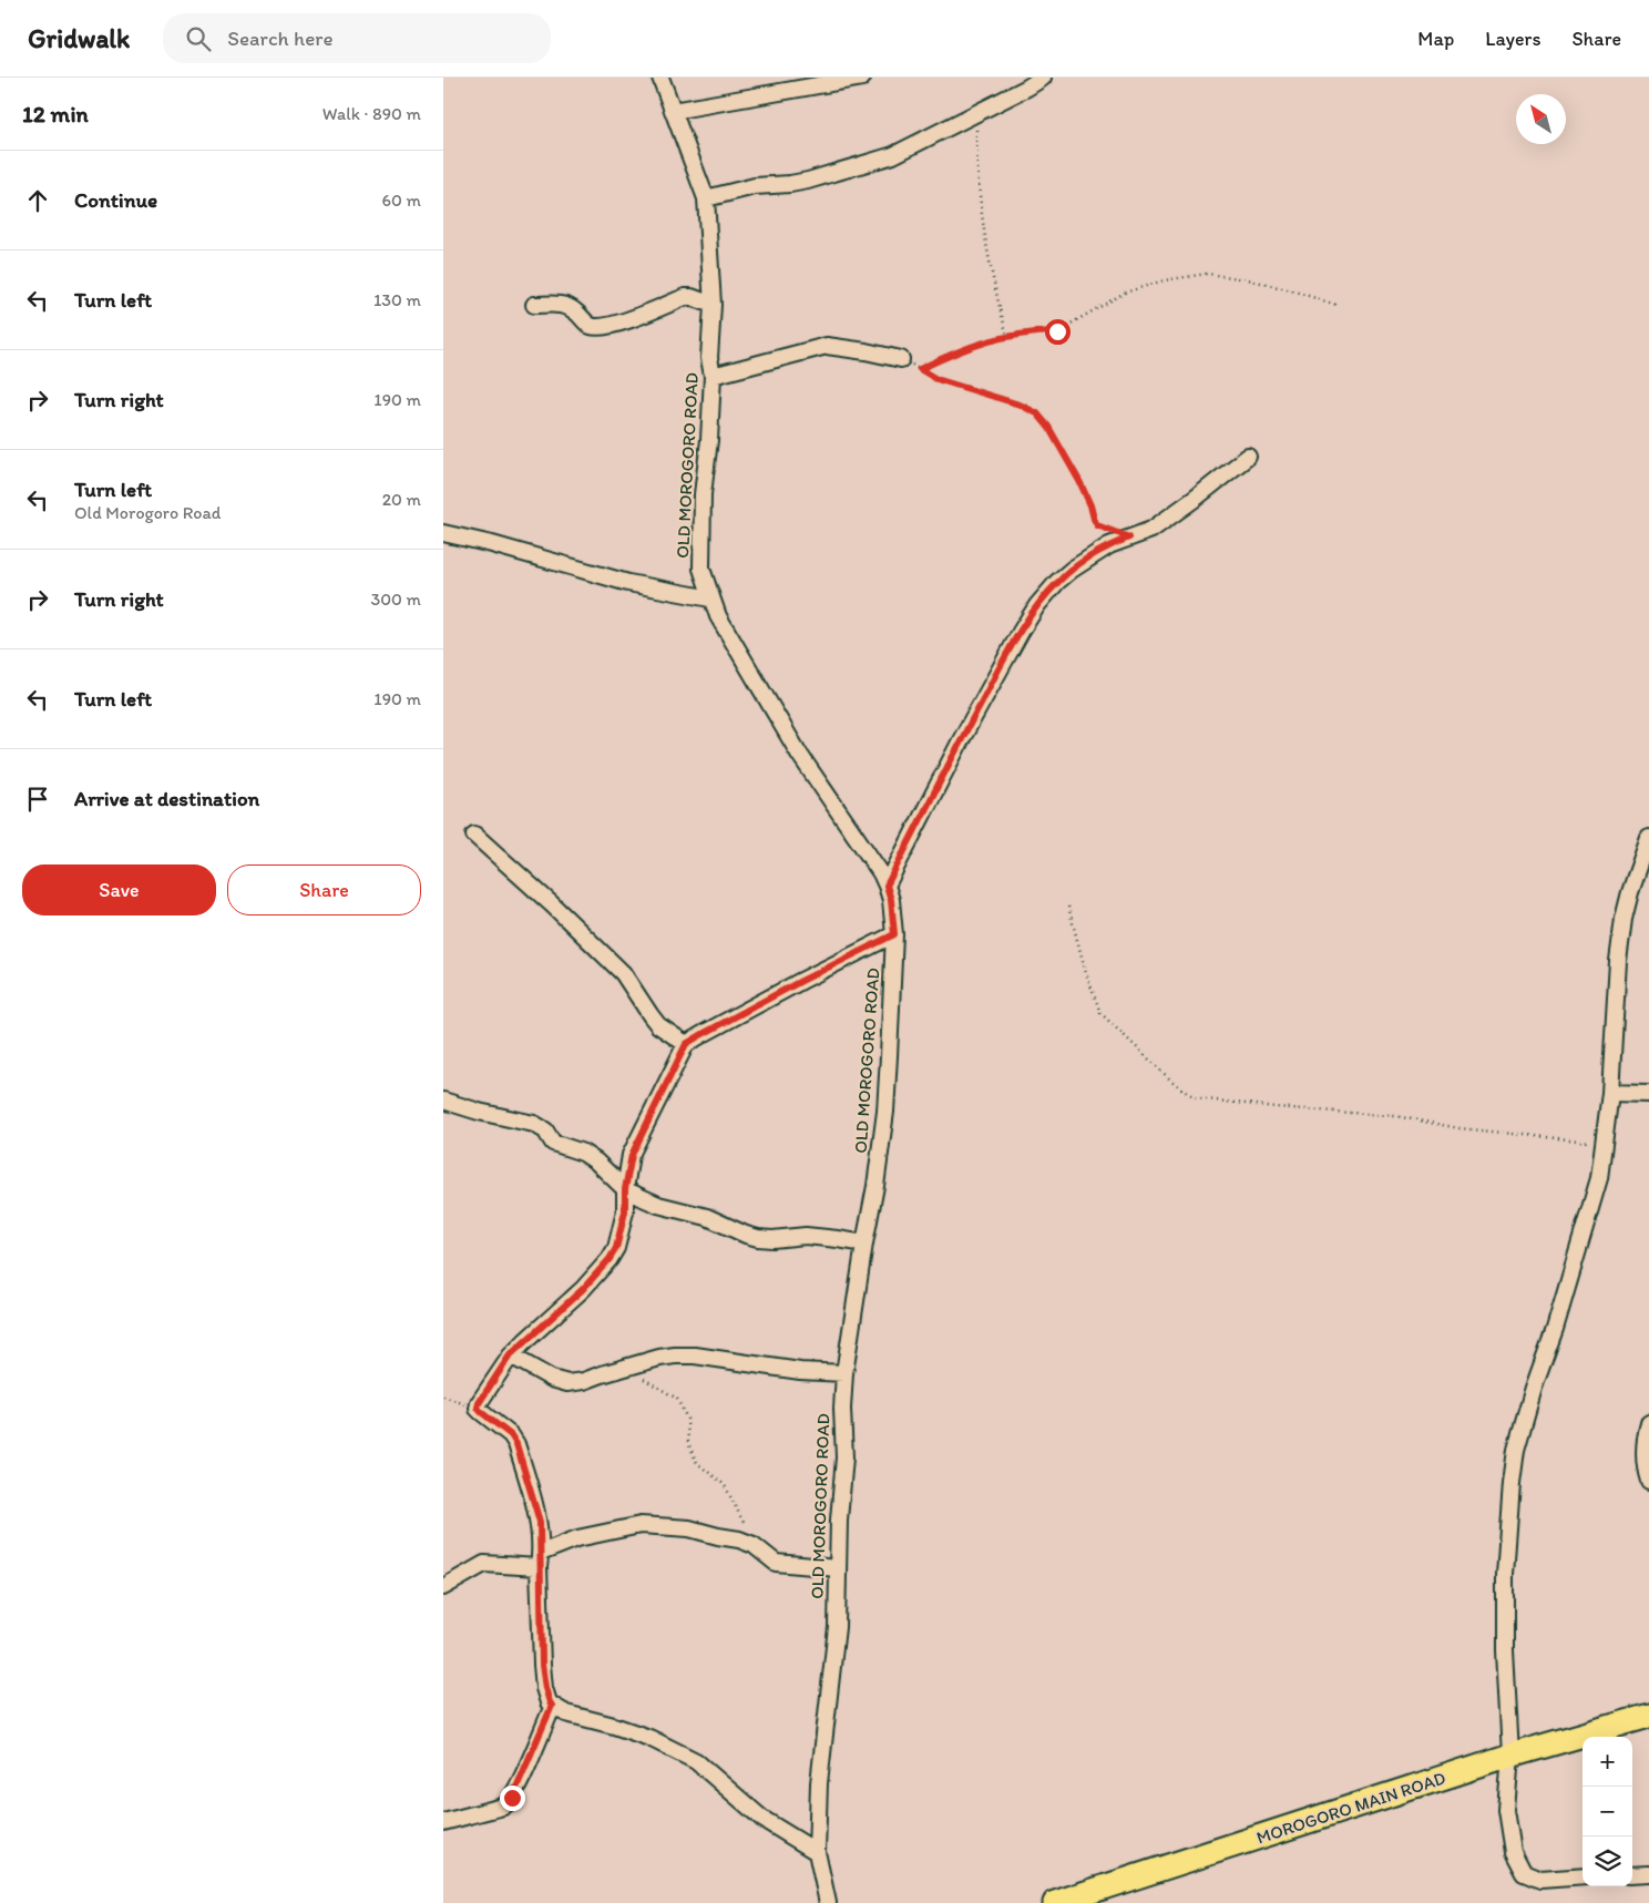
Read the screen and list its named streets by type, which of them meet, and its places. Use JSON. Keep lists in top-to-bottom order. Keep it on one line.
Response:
{"streets":{"highway":["MOROGORO MAIN ROAD"],"street":["OLD MOROGORO ROAD"]},"north":"top left","page":{"header":"Gridwalk","search":"Search here","nav":["Map","Layers","Share"],"heading":["12 min","Walk · 890 m"],"list":[["Continue","60 m"],["Turn left","130 m"],["Turn right","190 m"],["Turn left","Old Morogoro Road","20 m"],["Turn right","300 m"],["Turn left","190 m"],"Arrive at destination"],"buttons":["Save","Share"],"map_buttons":["+","−"]}}
